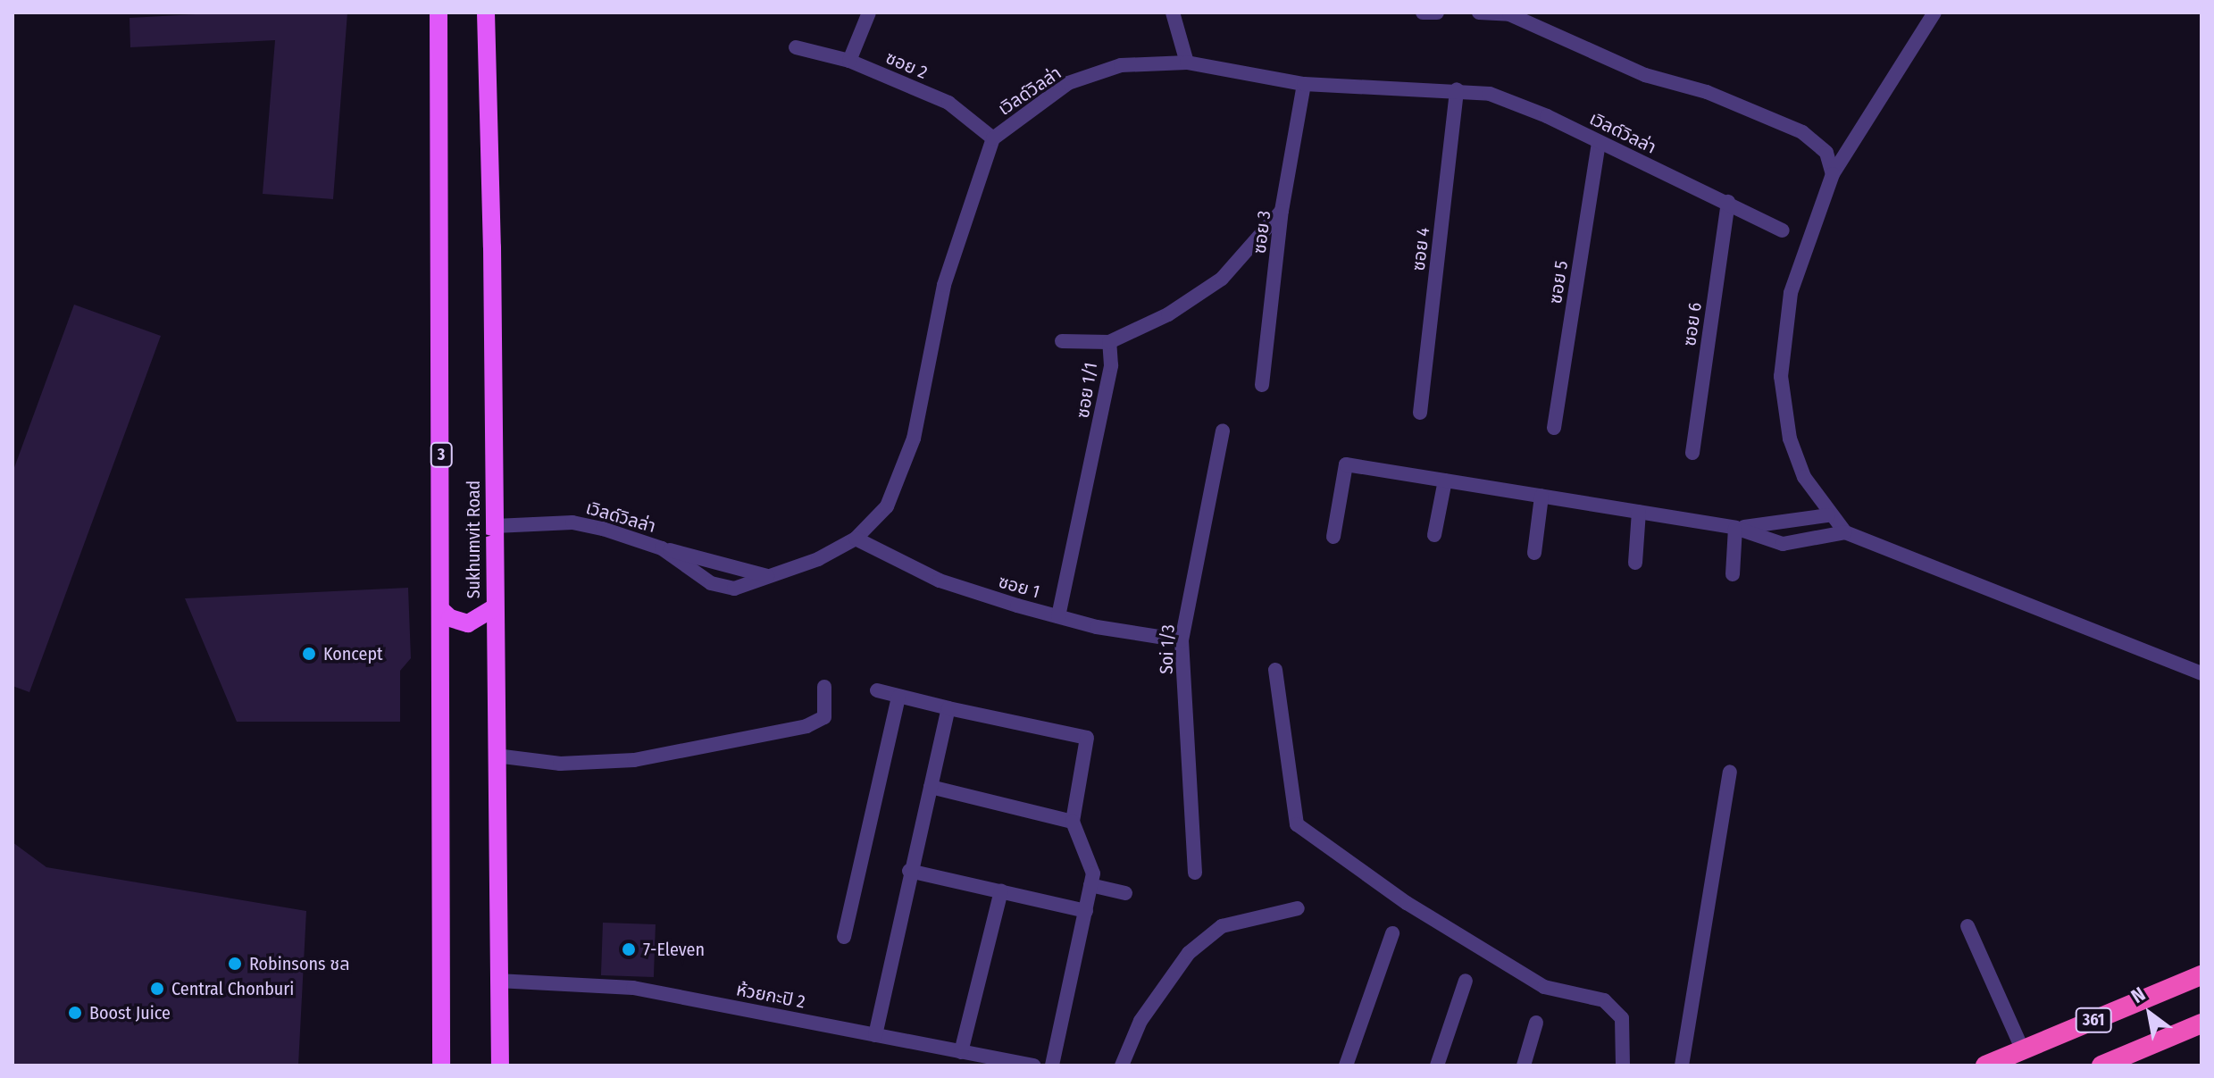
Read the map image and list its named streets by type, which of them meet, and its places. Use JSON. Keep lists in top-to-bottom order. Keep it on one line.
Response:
{"streets":{"highway":["361"],"main road":["3","Sukhumvit Road"],"street":["ซอย 2","เวิลด์วิลล่า","ซอย 3","ซอย 4","ซอย 5","ซอย 6","ซอย 1/1","ซอย 1","Soi 1/3","ห้วยกะปิ 2"]},"crossings":[["ซอย 2","เวิลด์วิลล่า"],["เวิลด์วิลล่า","ซอย 3"],["เวิลด์วิลล่า","ซอย 4"],["เวิลด์วิลล่า","ซอย 5"],["เวิลด์วิลล่า","ซอย 6"],["เวิลด์วิลล่า","Sukhumvit Road"],["เวิลด์วิลล่า","ซอย 1"],["ซอย 3","ซอย 1/1"],["ซอย 1/1","ซอย 1"],["Sukhumvit Road","ห้วยกะปิ 2"],["ซอย 1","Soi 1/3"]],"places":["Koncept","7-Eleven","Robinsons ชล","Central Chonburi","Boost Juice"],"north":"top left"}
